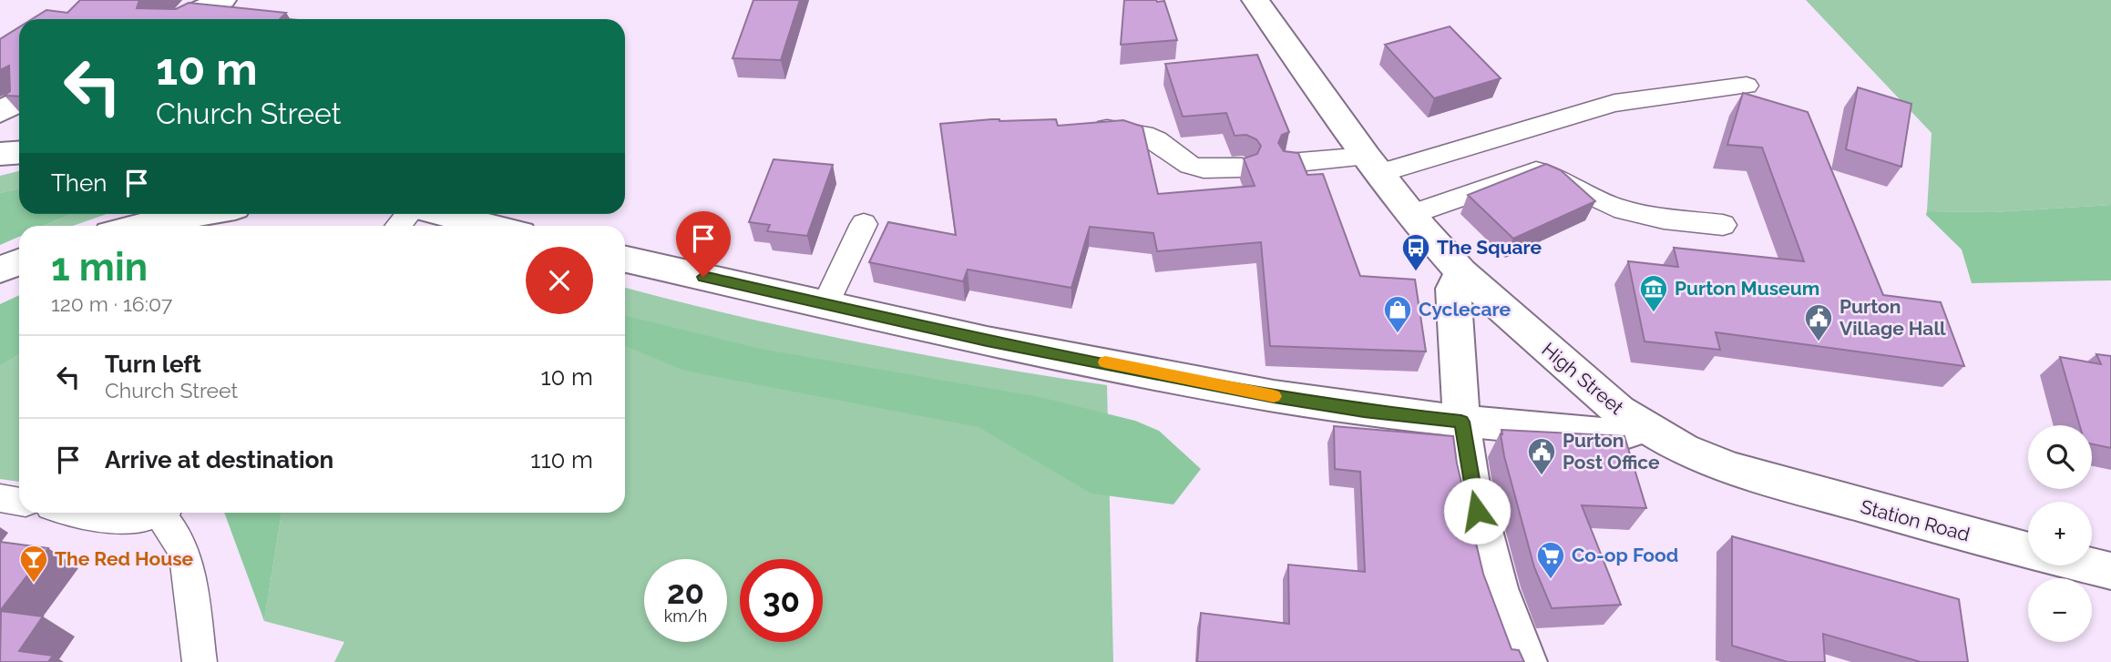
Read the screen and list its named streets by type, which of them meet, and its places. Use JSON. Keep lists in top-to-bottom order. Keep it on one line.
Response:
{"streets":{"street":["High Street","Station Road"]},"crossings":[["High Street","Station Road"]],"places":{"bus stop":["The Square"],"museum":["Purton Museum"],"shop":["Cyclecare"],"public building":["Purton Village Hall","Purton Post Office"],"supermarket":["Co-op Food"],"bar":["The Red House"]},"page":{"turn":["10 m","Church Street"],"then":"Then","heading":["1 min","120 m · 16:07"],"list":[{"name":"Turn left","note":"Church Street","value":"10 m"},{"name":"Arrive at destination","value":"110 m"}],"map_buttons":["+","−"],"speed":"20 km/h","limit":"30"}}
